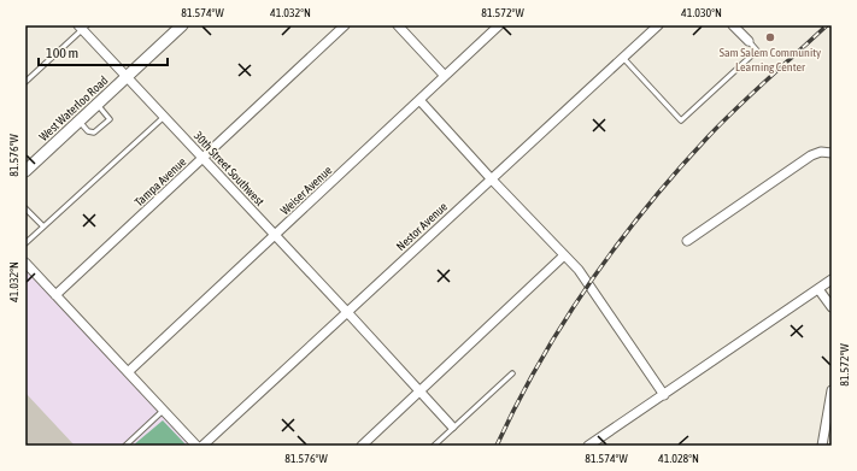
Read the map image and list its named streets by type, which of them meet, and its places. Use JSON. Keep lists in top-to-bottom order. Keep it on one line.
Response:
{"streets":{"main road":["West Waterloo Road"],"street":["30th Street Southwest","Tampa Avenue","Weiser Avenue","Nestor Avenue"]},"crossings":[["West Waterloo Road","30th Street Southwest"],["30th Street Southwest","Tampa Avenue"],["30th Street Southwest","Weiser Avenue"],["30th Street Southwest","Nestor Avenue"]],"places":["Sam Salem Community Learning Center"],"scale_bar":"100 m","coordinates":["81.574°W","41.032°N","81.572°W","41.030°N","81.576°W","41.028°N"]}
